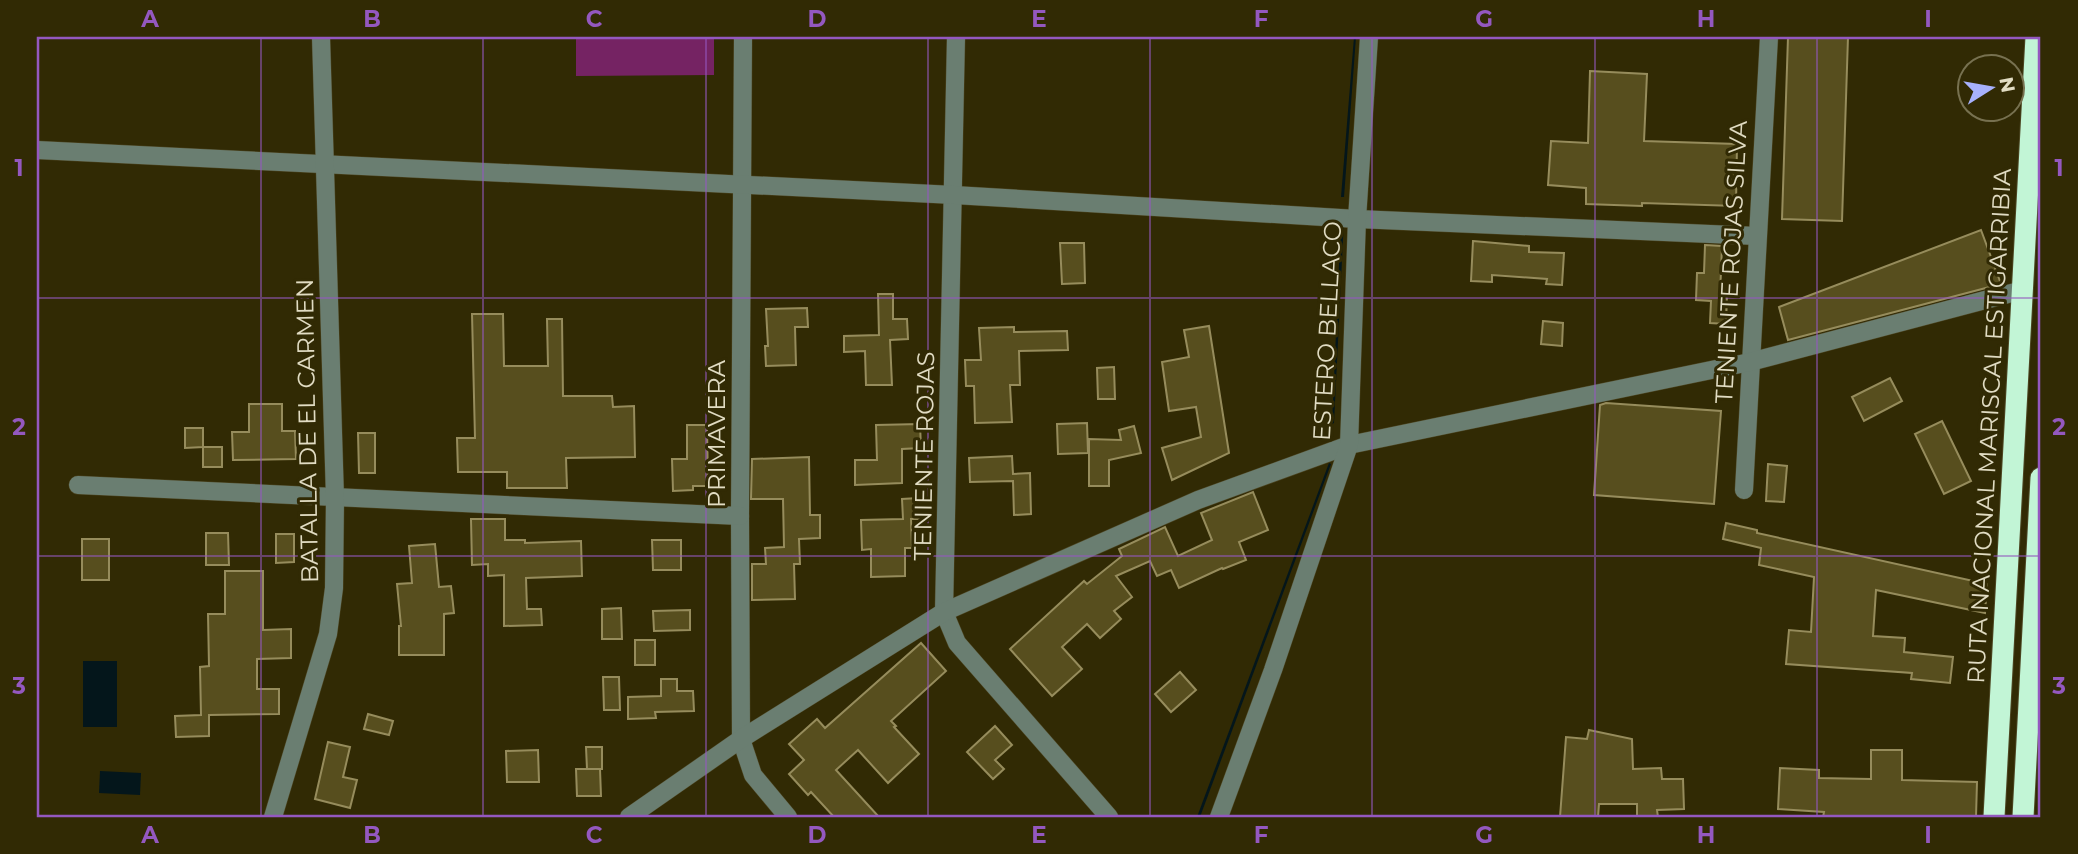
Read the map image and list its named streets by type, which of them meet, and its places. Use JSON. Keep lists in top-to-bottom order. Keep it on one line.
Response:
{"streets":{"highway":["RUTA NACIONAL MARISCAL ESTIGARRIBIA"],"street":["TENIENTE ROJAS SILVA","ESTERO BELLACO","BATALLA DE EL CARMEN","PRIMAVERA","TENIENTE ROJAS"]},"north":"right","grid":{"columns":["A","B","C","D","E","F","G","H","I"],"rows":["1","2","3"]}}
